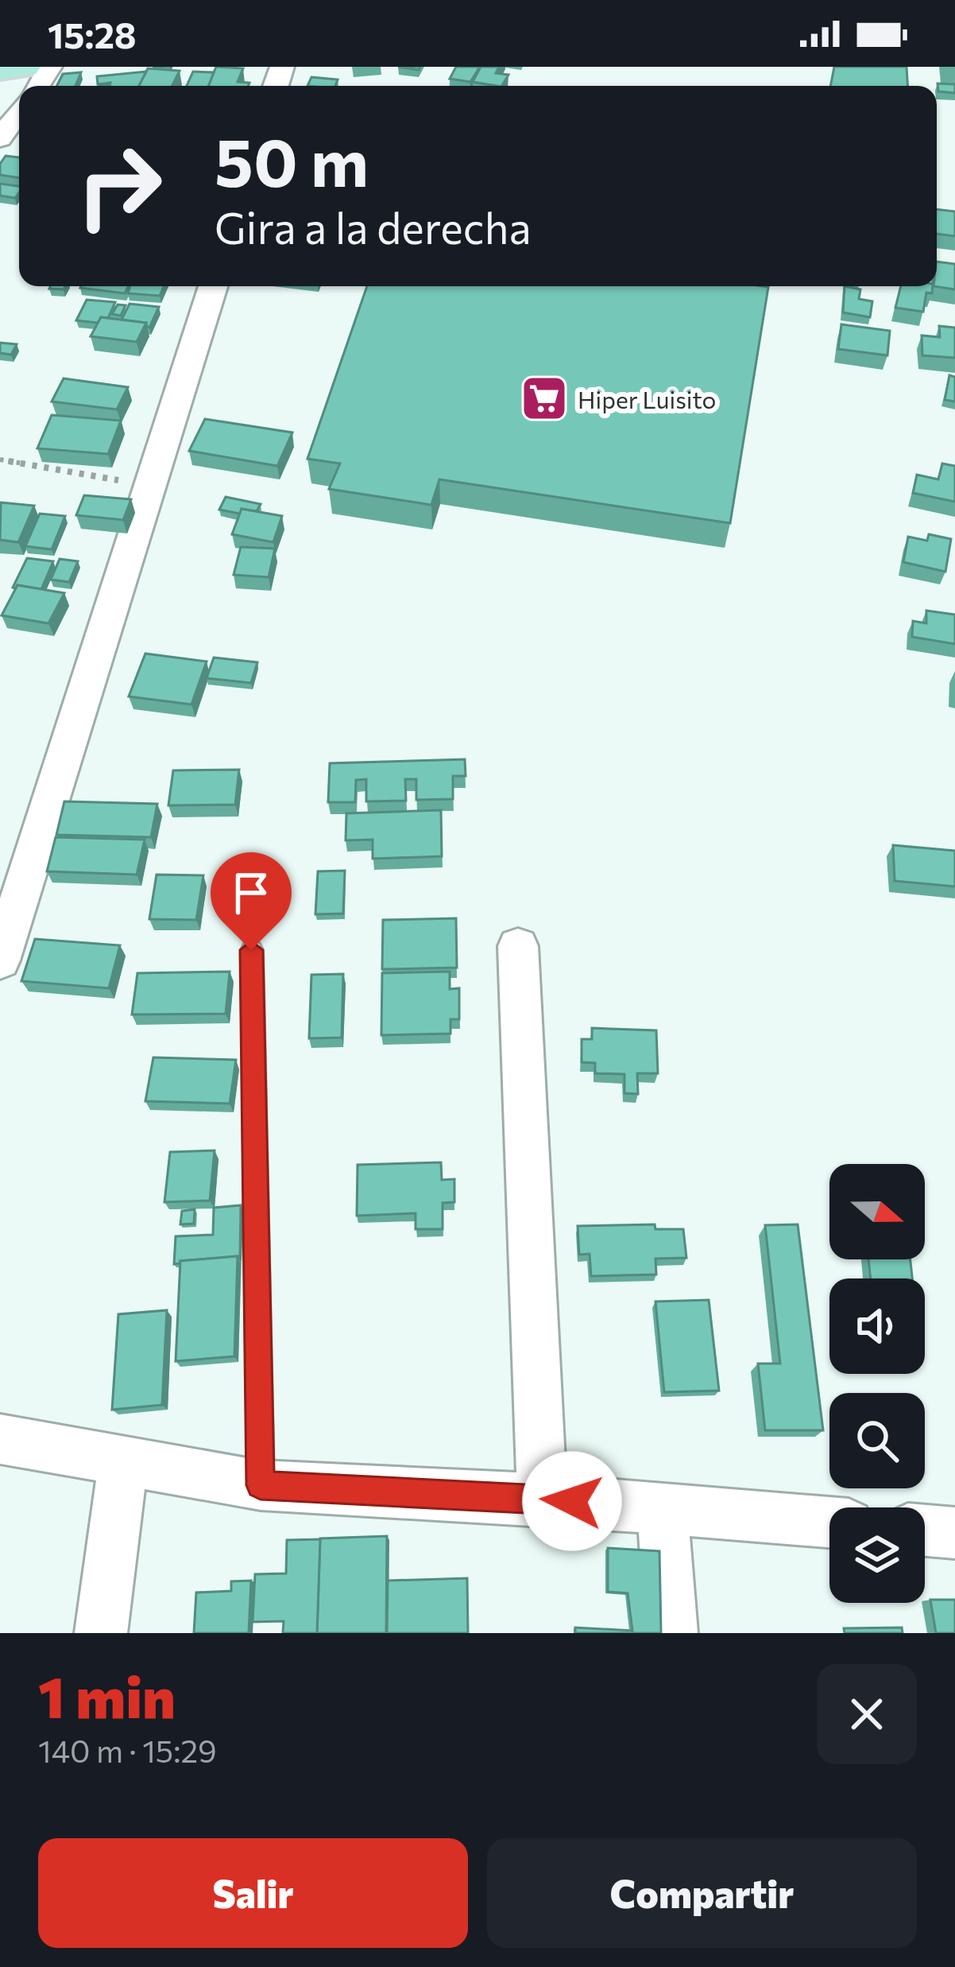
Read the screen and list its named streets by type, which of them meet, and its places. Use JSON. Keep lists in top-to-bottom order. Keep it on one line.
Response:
{"places":{"supermarket":["Hiper Luisito"]},"north":"right","page":{"status":"15:28","turn":["50 m","Gira a la derecha"],"heading":["1 min","140 m · 15:29"],"buttons":["Salir","Compartir"]}}
